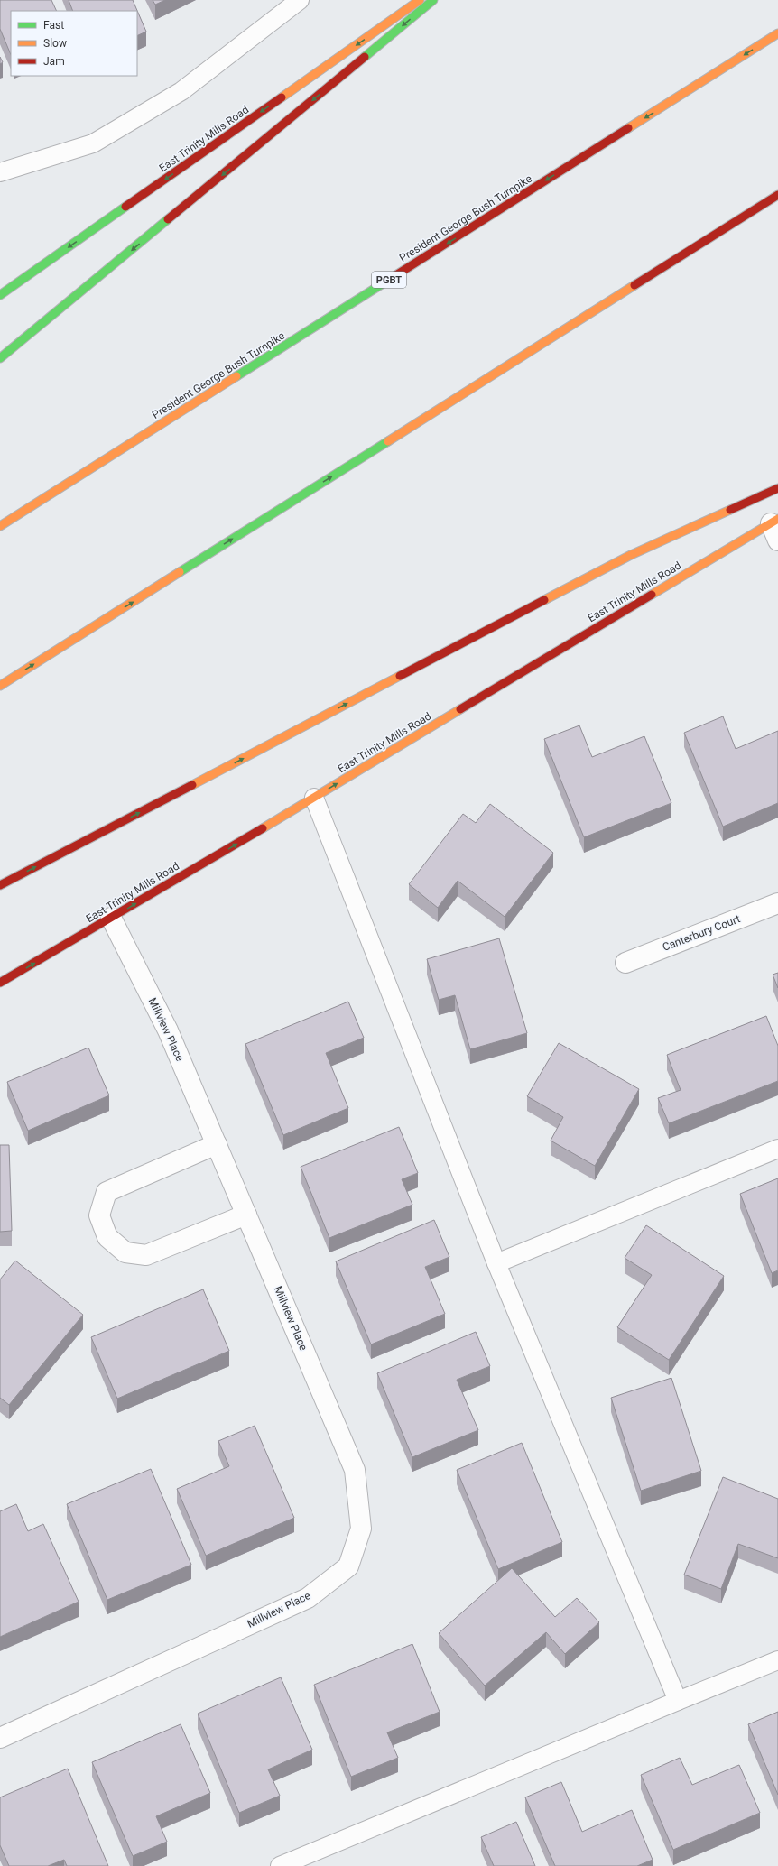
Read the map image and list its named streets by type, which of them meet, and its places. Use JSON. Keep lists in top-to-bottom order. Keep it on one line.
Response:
{"streets":{"main road":["East Trinity Mills Road","President George Bush Turnpike","PGBT"],"street":["Canterbury Court","Millview Place"]},"crossings":[["East Trinity Mills Road","Millview Place"]],"one_way":["President George Bush Turnpike"],"legend":["Fast","Slow","Jam"]}
